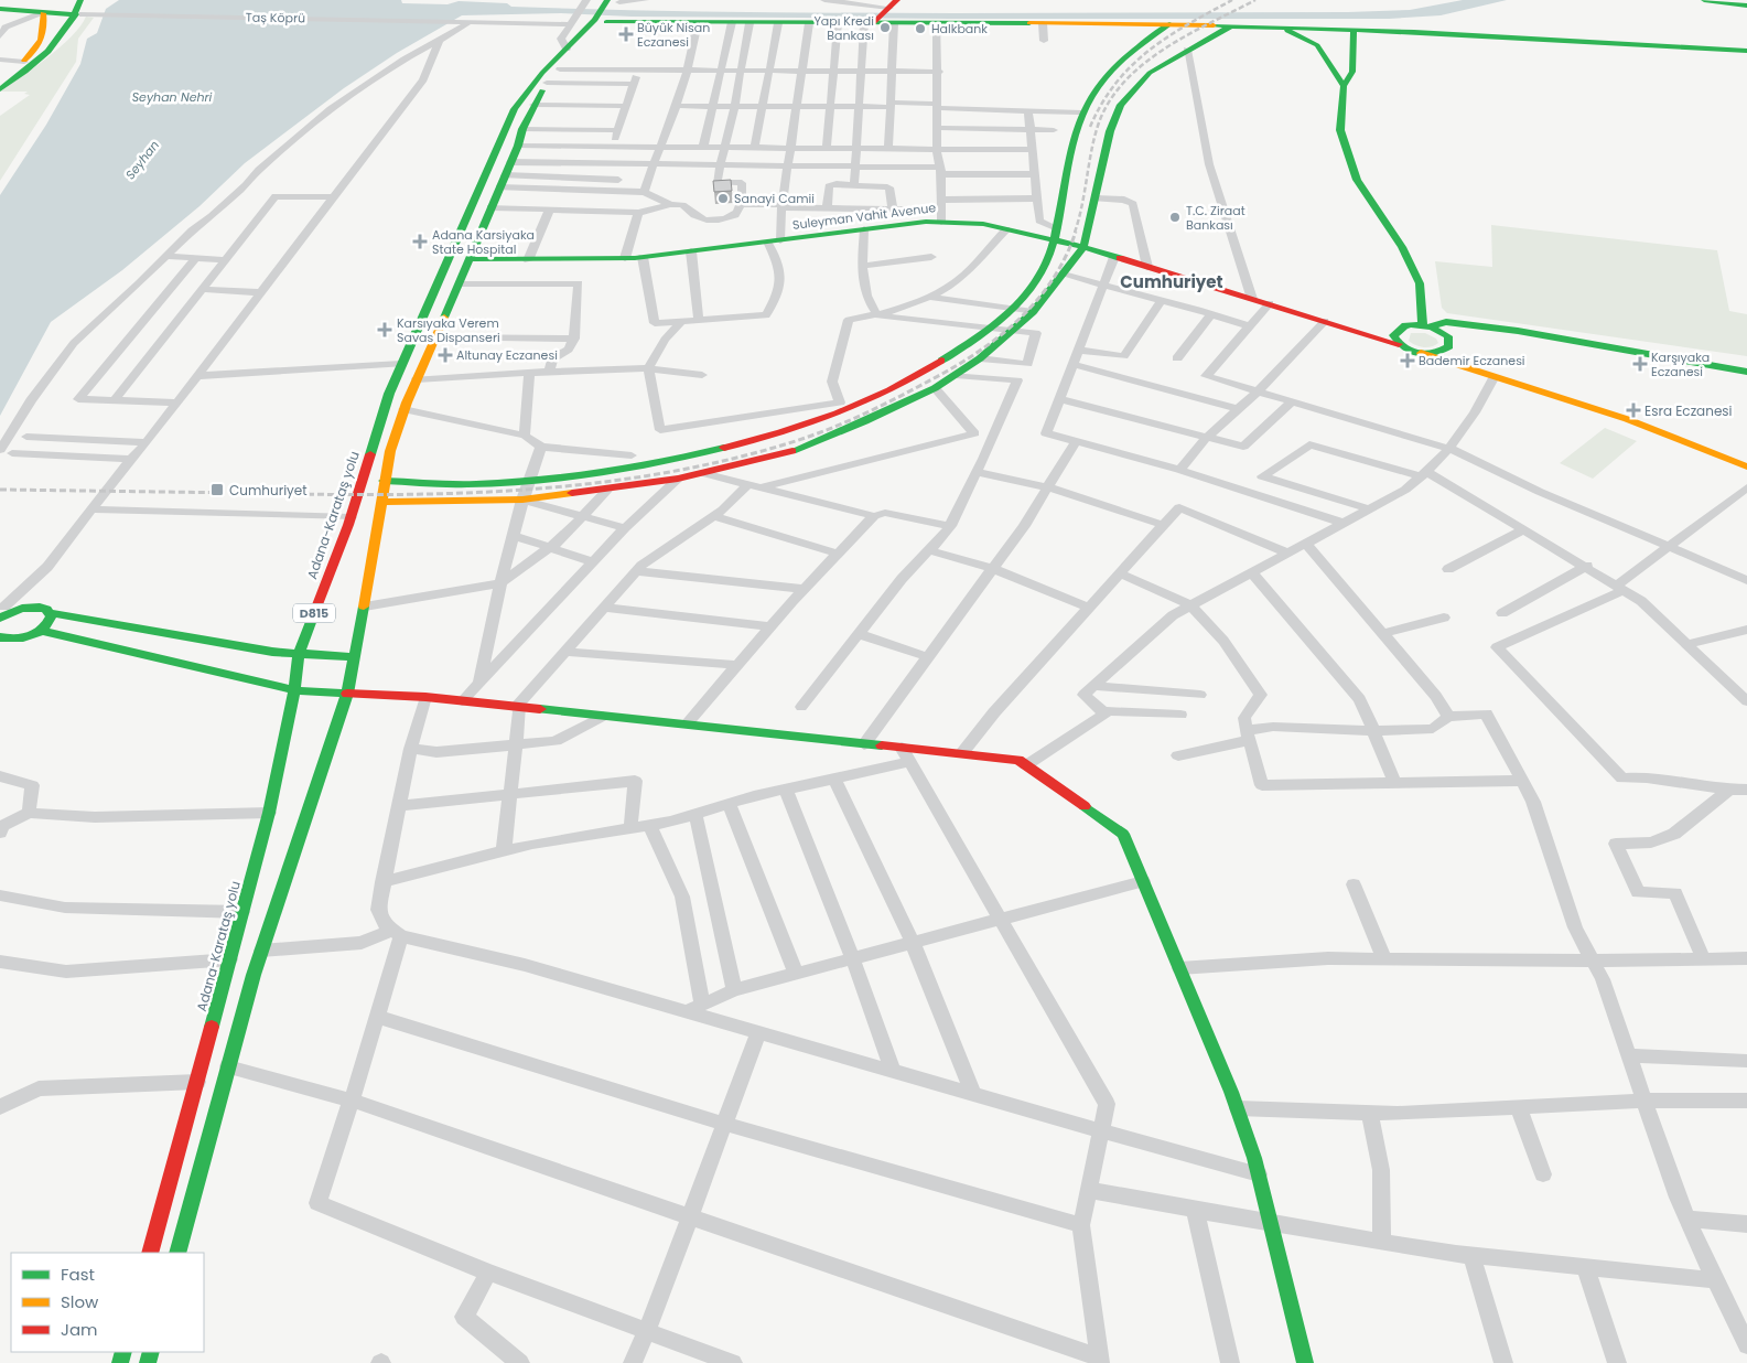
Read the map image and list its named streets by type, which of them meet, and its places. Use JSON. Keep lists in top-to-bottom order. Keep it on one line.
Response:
{"streets":{"main road":["Suleyman Vahit Avenue","Adana-Karataş yolu","D815"],"street":["Taș Köprü"]},"districts":["Cumhuriyet"],"water":["Seyhan Nehri","Seyhan"],"places":{"other":["Yapı Kredi Bankası","Halkbank","Sanayi Camii","T.C. Ziraat Bankası"],"health":["Büyük Nisan Eczanesi","Adana Karsiyaka State Hospital","Karsıyaka Verem Savas Dispanseri","Altunay Eczanesi","Bademir Eczanesi","Karşıyaka Eczanesi","Esra Eczanesi"],"transit":["Cumhuriyet"]},"legend":["Fast","Slow","Jam"]}
